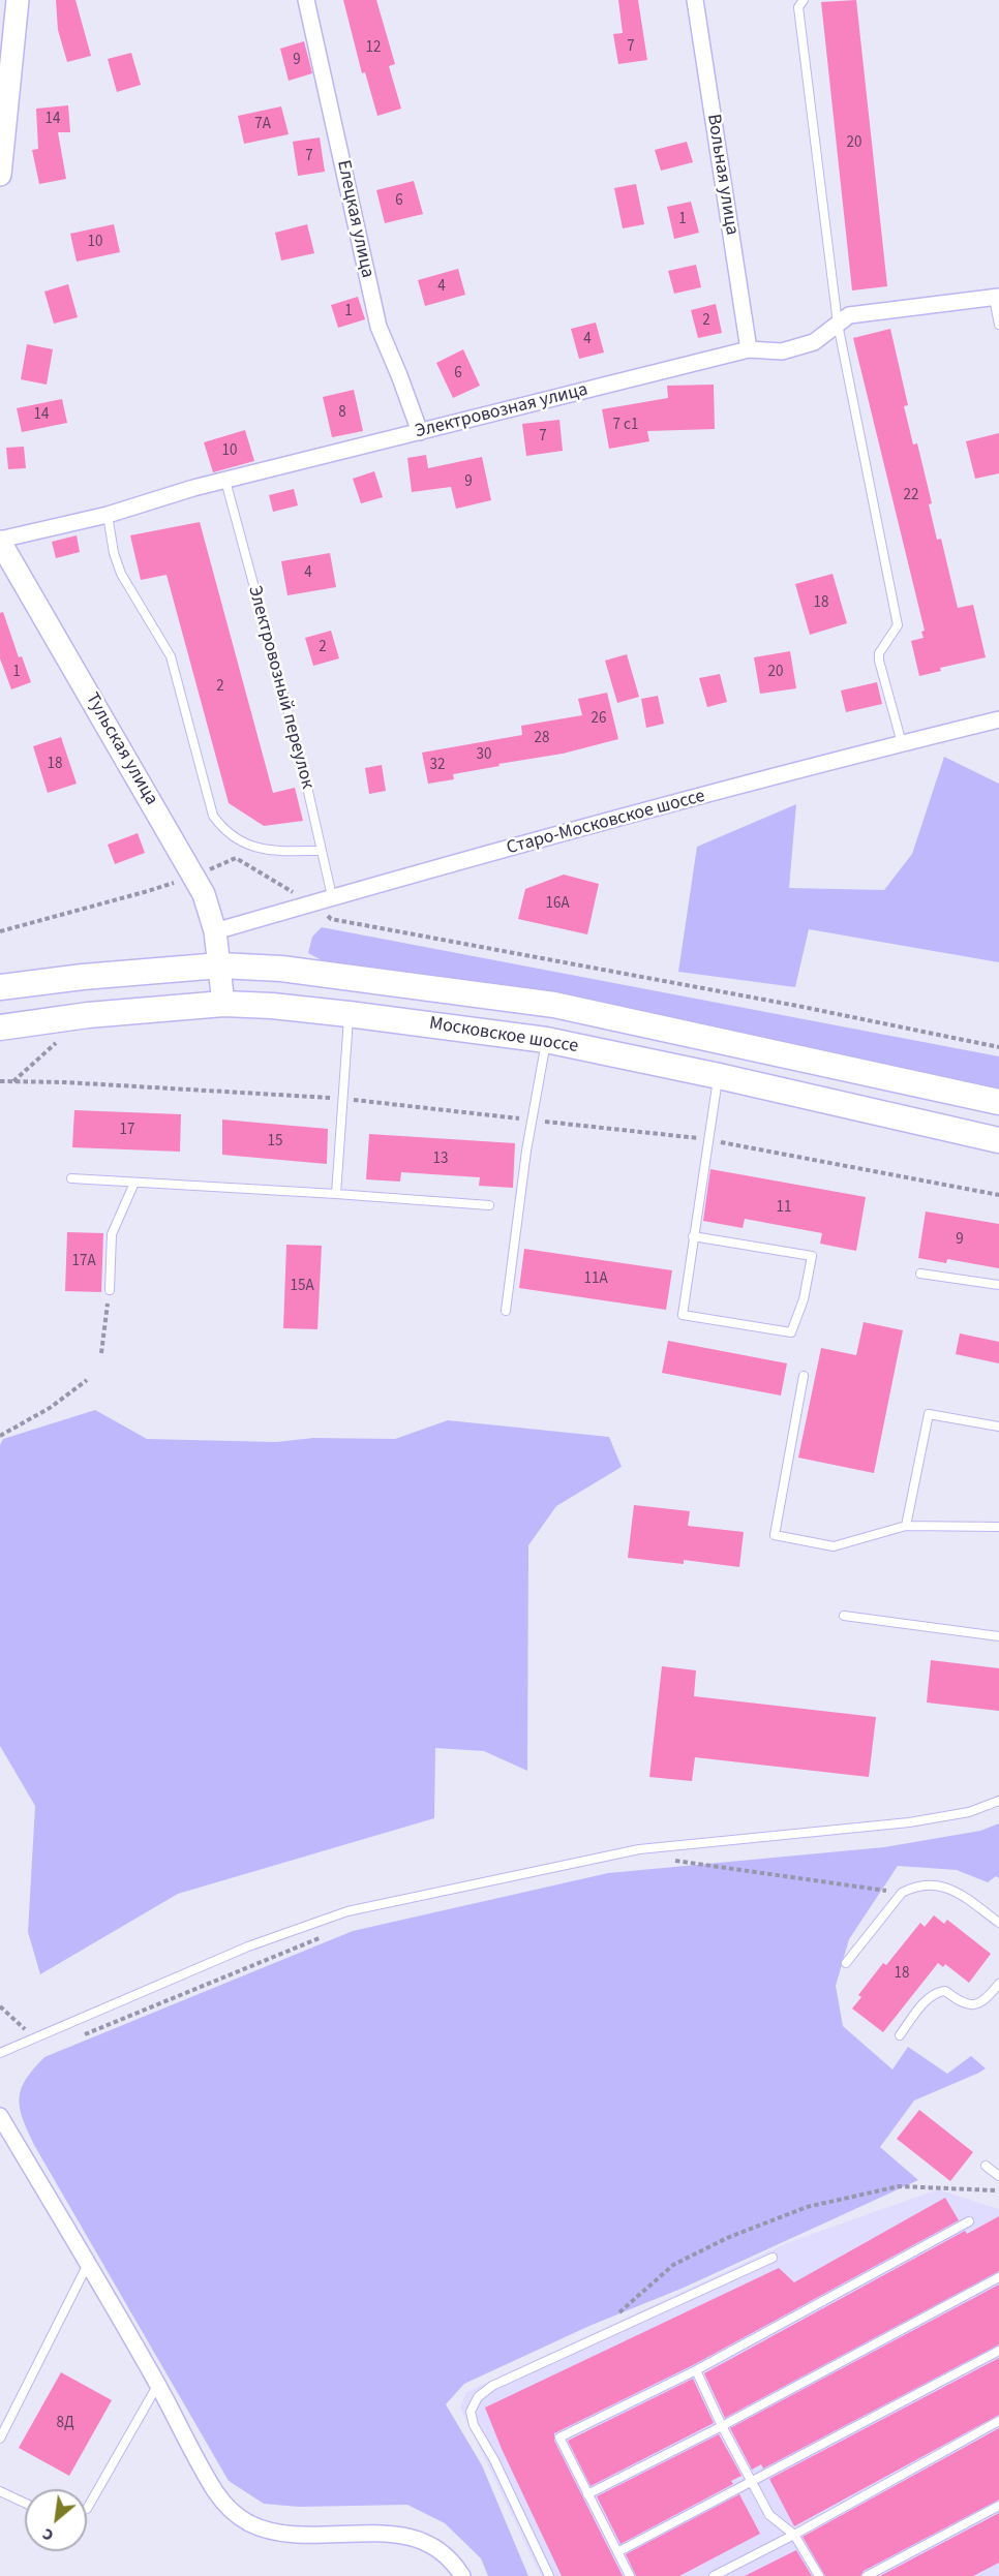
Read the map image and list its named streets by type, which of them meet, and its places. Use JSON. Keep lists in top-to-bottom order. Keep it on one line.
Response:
{"streets":{"main road":["Тульская улица","Московское шоссе"],"street":["Вольная улица","Елецкая улица","Электровозная улица","Старо-Московское шоссе"],"lane":["Электровозный переулок"]},"crossings":[["Вольная улица","Электровозная улица"],["Елецкая улица","Электровозная улица"],["Электровозная улица","Электровозный переулок"],["Электровозная улица","Тульская улица"],["Электровозный переулок","Старо-Московское шоссе"],["Тульская улица","Старо-Московское шоссе"],["Тульская улица","Московское шоссе"]],"house_numbers":["7","12","9","14","7А","20","7","6","1","10","4","1","2","4","6","8","14","7 с1","7","10","9","22","4","18","2","1","20","2","26","28","30","18","32","16А","17","15","13","11","9","17А","11А","15А","18","8Д"],"north":"bottom left"}
